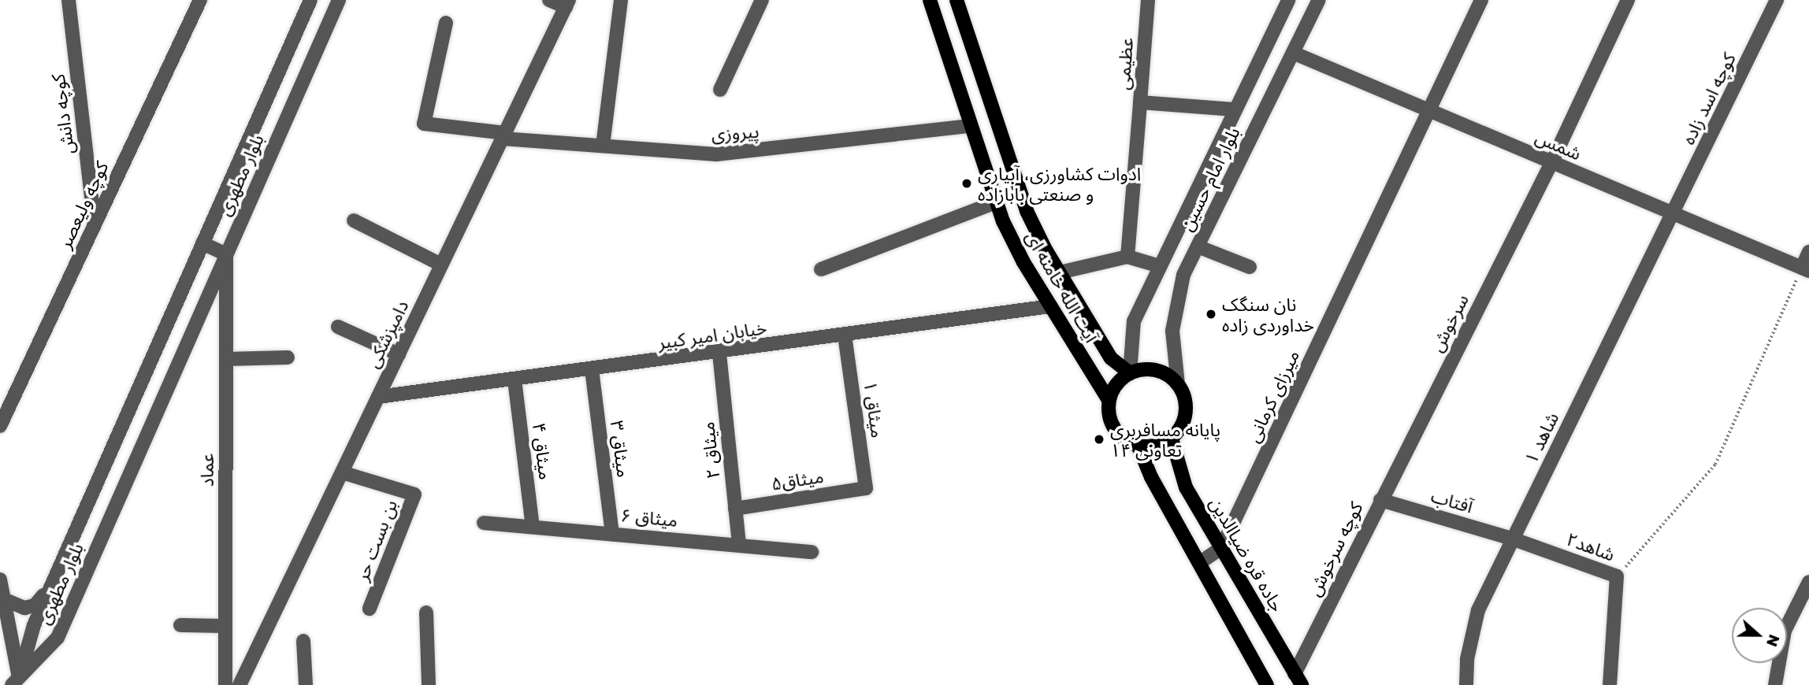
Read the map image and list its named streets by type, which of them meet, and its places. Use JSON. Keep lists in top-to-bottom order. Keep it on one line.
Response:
{"streets":{"main road":["آیت الله خامنه ای","جاده قره ضیاالدین"],"street":["عظیمی","کوچه اسد زاده","کوچه دانش","پیروزی","شمس","بلوار مطهری","بلوار امام حسین","کوچه ولیعصر","سرخوش","دامپزشکی","خیابان امیر کبیر","میرزای کرمانی","میثاق ۱","شاهد ۱","میثاق ۳","میثاق ۲","میثاق ۴","عماد","میثاق۵","آفتاب","میثاق ۶","بن بست حر","شاهد۲","کوچه سرخوش"]},"crossings":[["عظیمی","بلوار امام حسین"],["کوچه اسد زاده","شمس"],["کوچه اسد زاده","شاهد ۱"],["کوچه دانش","کوچه ولیعصر"],["پیروزی","آیت الله خامنه ای"],["پیروزی","دامپزشکی"],["شمس","بلوار امام حسین"],["شمس","سرخوش"],["شمس","میرزای کرمانی"],["شمس","شاهد ۱"],["بلوار مطهری","عماد"],["بلوار امام حسین","آیت الله خامنه ای"],["بلوار امام حسین","جاده قره ضیاالدین"],["آیت الله خامنه ای","خیابان امیر کبیر"],["آیت الله خامنه ای","جاده قره ضیاالدین"],["سرخوش","آفتاب"],["سرخوش","کوچه سرخوش"],["دامپزشکی","خیابان امیر کبیر"],["دامپزشکی","بن بست حر"],["خیابان امیر کبیر","میثاق ۱"],["خیابان امیر کبیر","میثاق ۳"],["خیابان امیر کبیر","میثاق ۲"],["خیابان امیر کبیر","میثاق ۴"],["میرزای کرمانی","جاده قره ضیاالدین"],["میثاق ۱","میثاق۵"],["شاهد ۱","آفتاب"],["شاهد ۱","شاهد۲"],["میثاق ۳","میثاق ۶"],["میثاق ۲","میثاق۵"],["میثاق ۲","میثاق ۶"],["میثاق ۴","میثاق ۶"],["آفتاب","شاهد۲"],["آفتاب","کوچه سرخوش"],["کوچه سرخوش","جاده قره ضیاالدین"]],"places":["ادوات کشاورزی، آبیاری و صنعتی بابازاده","نان سنگک خداوردی زاده","پایانه مسافربری تعاونی ۱۴"],"north":"right"}
